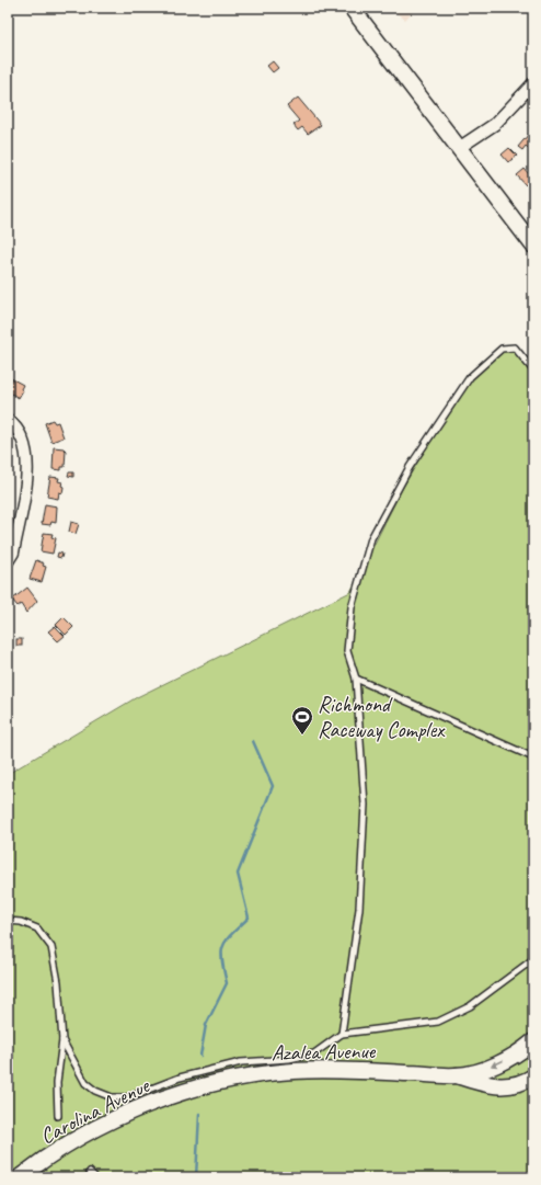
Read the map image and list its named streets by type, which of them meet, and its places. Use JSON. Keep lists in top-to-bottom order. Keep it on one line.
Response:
{"streets":{"street":["Azalea Avenue","Carolina Avenue"]},"crossings":[["Azalea Avenue","Carolina Avenue"]],"places":{"sports":["Richmond Raceway Complex"]}}
